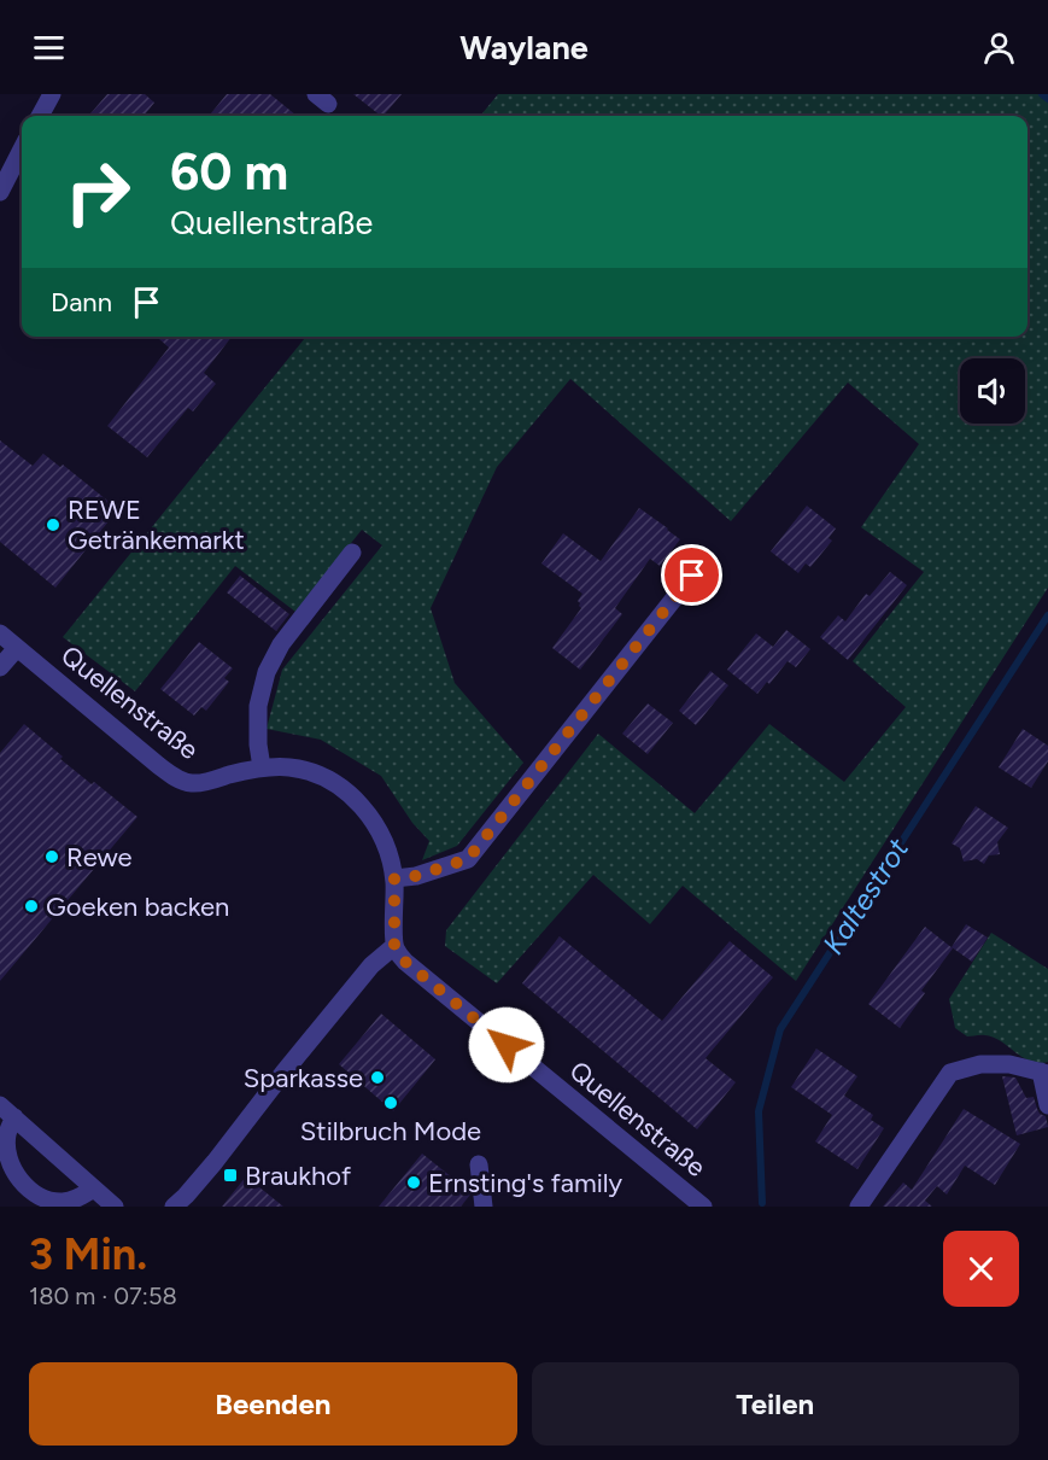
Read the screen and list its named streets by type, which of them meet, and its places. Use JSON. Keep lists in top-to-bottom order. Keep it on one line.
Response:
{"streets":{"street":["Quellenstraße"]},"water":["Kaltestrot"],"places":{"other":["REWE Getränkemarkt","Rewe","Goeken backen","Sparkasse","Stilbruch Mode","Ernsting's family"],"transit":["Braukhof"]},"page":{"header":"Waylane","turn":["60 m","Quellenstraße"],"then":"Dann","heading":["3 Min.","180 m · 07:58"],"buttons":["Beenden","Teilen"]}}
